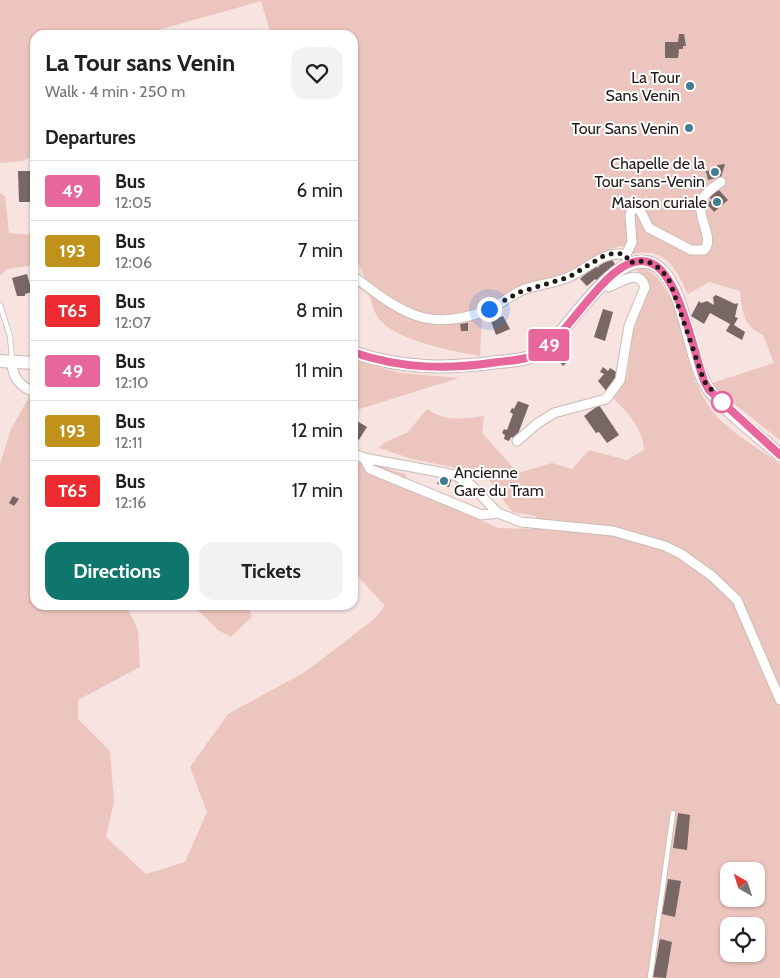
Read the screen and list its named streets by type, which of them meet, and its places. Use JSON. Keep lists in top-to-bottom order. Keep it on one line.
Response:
{"places":["La Tour Sans Venin","Tour Sans Venin","Chapelle de la Tour-sans-Venin","Maison curiale","Ancienne Gare du Tram"],"lines":["bus line 49"],"north":"top left","page":{"on_map":"49","heading":[["La Tour sans Venin","Walk · 4 min · 250 m"],"Departures"],"list":[{"mark":"49","name":"Bus","note":"12:05","value":"6 min"},{"mark":"193","name":"Bus","note":"12:06","value":"7 min"},{"mark":"T65","name":"Bus","note":"12:07","value":"8 min"},{"mark":"49","name":"Bus","note":"12:10","value":"11 min"},{"mark":"193","name":"Bus","note":"12:11","value":"12 min"},{"mark":"T65","name":"Bus","note":"12:16","value":"17 min"}],"buttons":["Directions","Tickets"]}}
